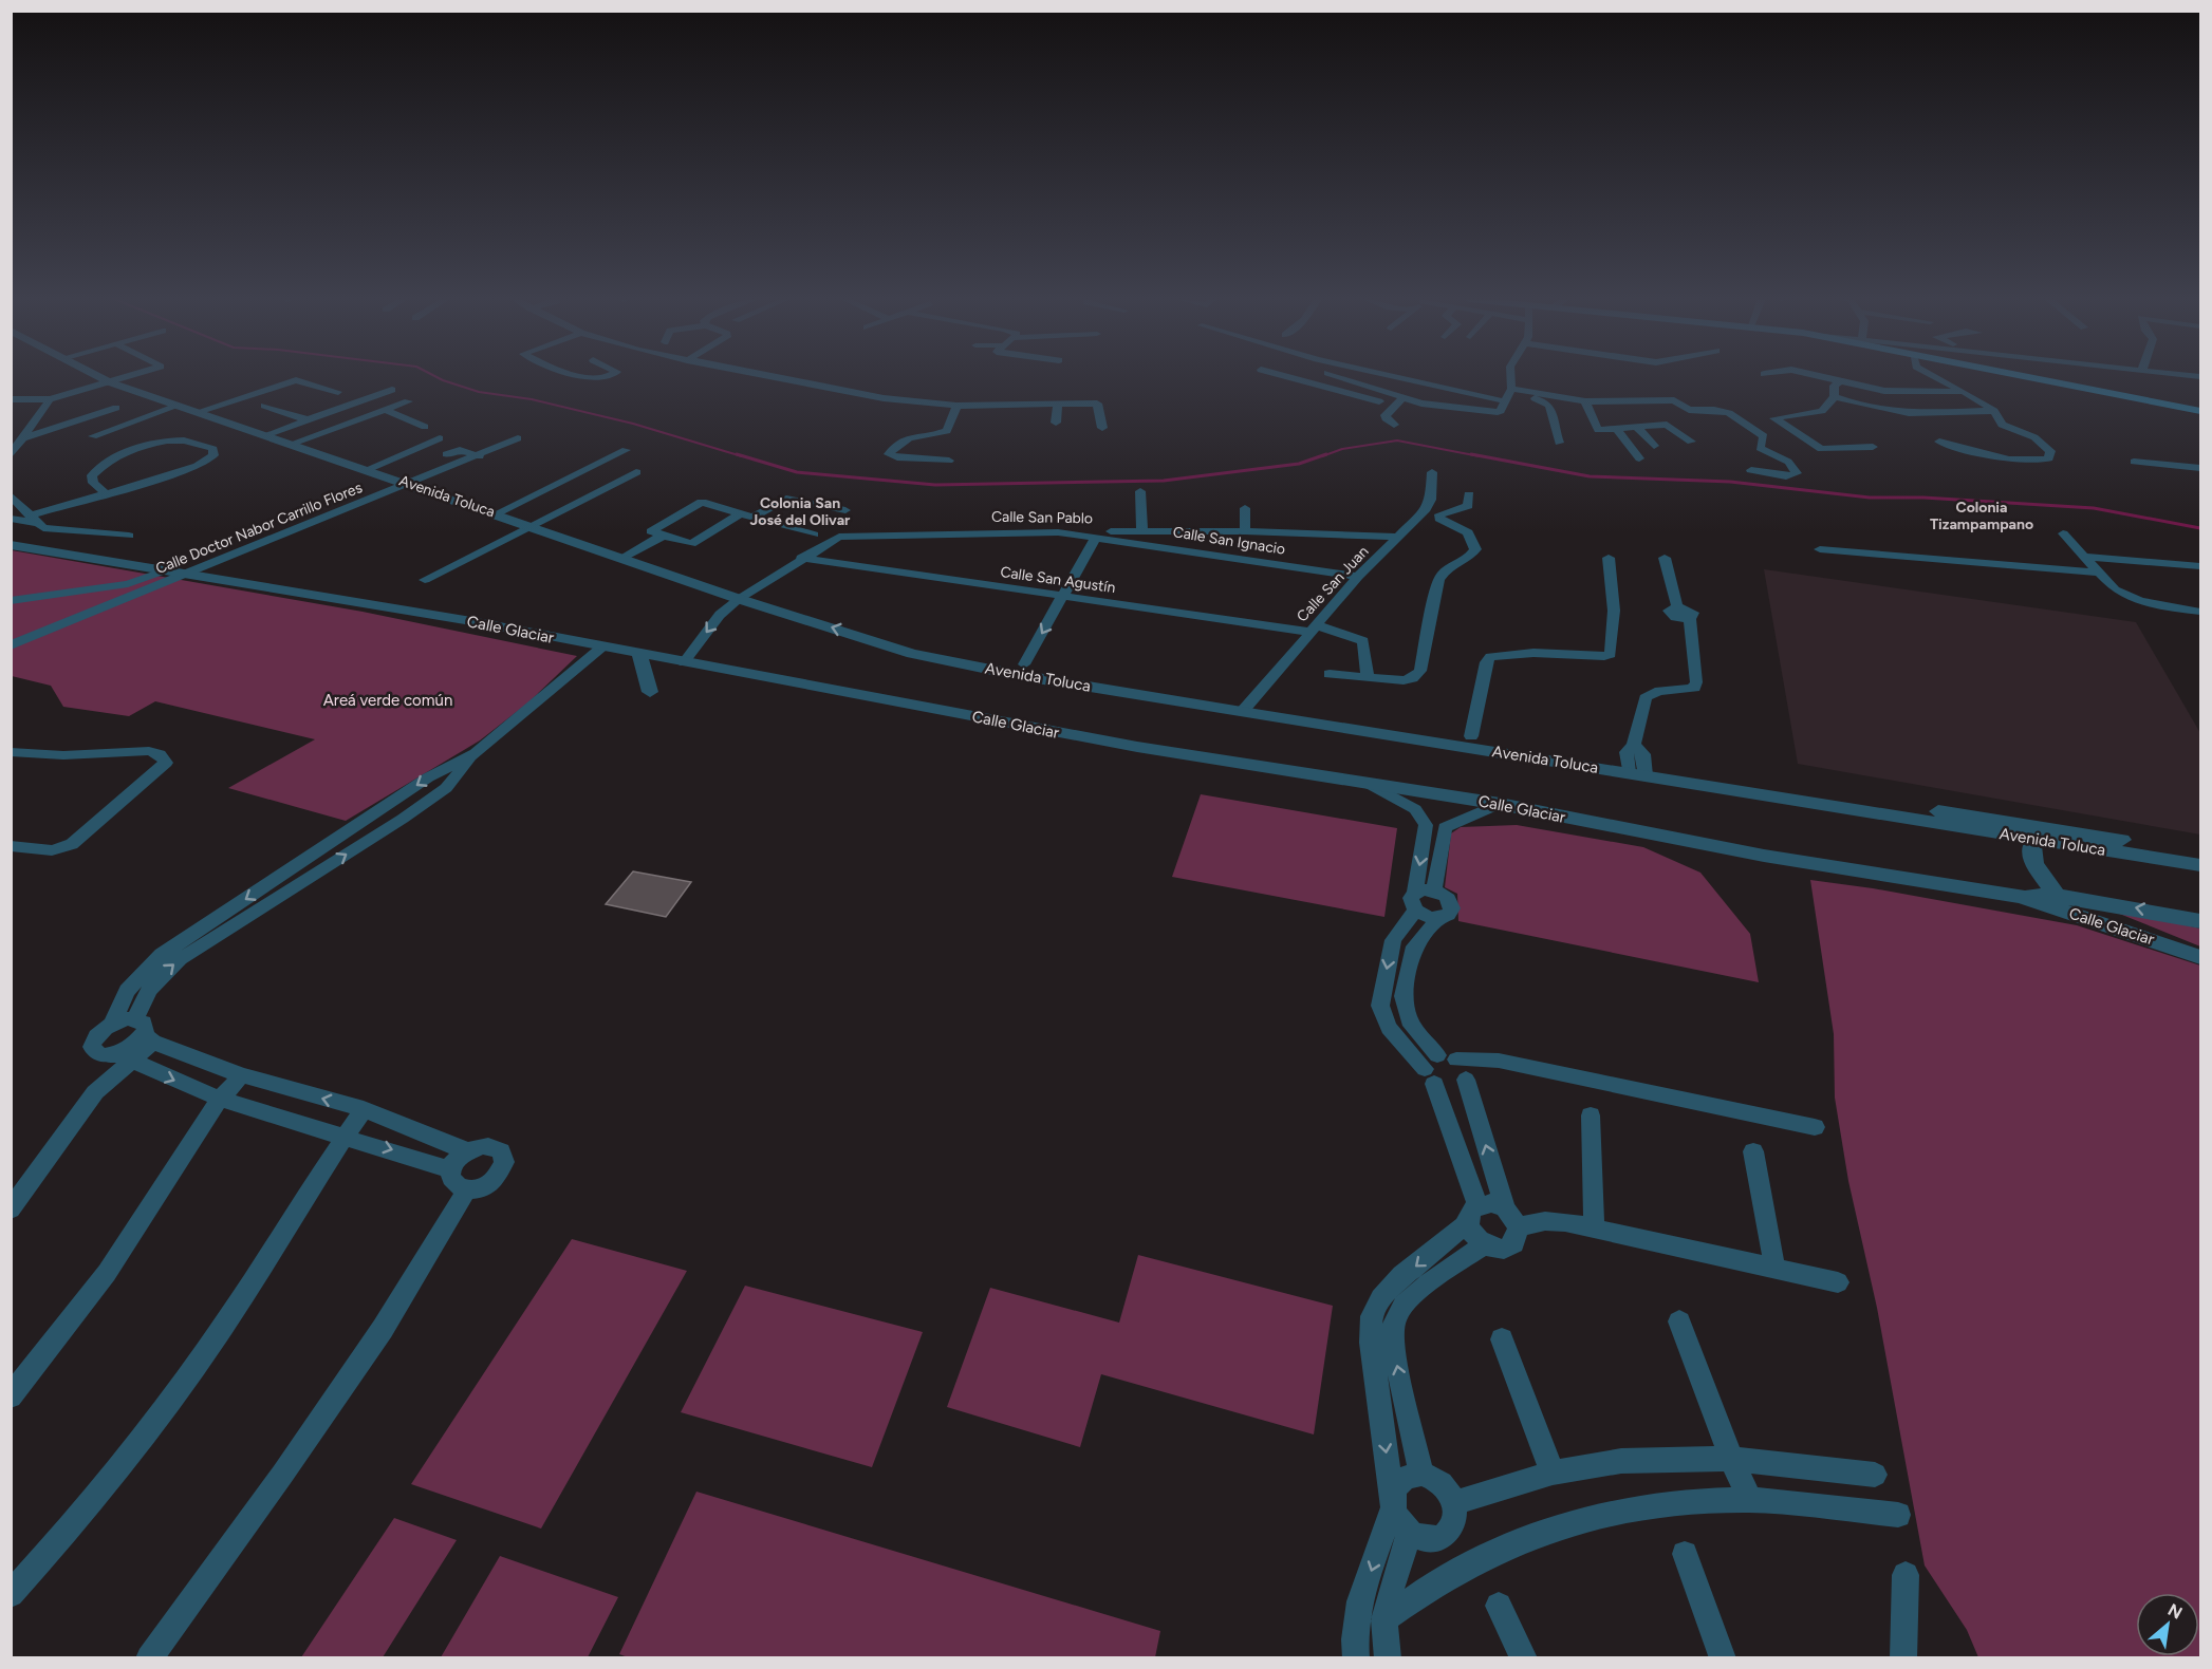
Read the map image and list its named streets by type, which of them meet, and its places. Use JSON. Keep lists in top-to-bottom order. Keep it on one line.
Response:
{"streets":{"street":["Avenida Toluca","Calle San Pablo","Calle Doctor Nabor Carrillo Flores","Calle San Ignacio","Calle San Agustín","Calle San Juan","Calle Glaciar"]},"crossings":[["Avenida Toluca","Calle San Pablo"],["Avenida Toluca","Calle Doctor Nabor Carrillo Flores"],["Avenida Toluca","Calle San Juan"],["Calle San Pablo","Calle San Ignacio"],["Calle San Pablo","Calle San Agustín"],["Calle San Pablo","Calle San Juan"],["Calle San Pablo","Calle Glaciar"],["Calle Doctor Nabor Carrillo Flores","Calle Glaciar"],["Calle San Ignacio","Calle San Juan"],["Calle San Agustín","Calle San Juan"]],"districts":["Colonia San José del Olivar","Colonia Tizampampano"],"parks":["Areá verde común"],"north":"top right"}
